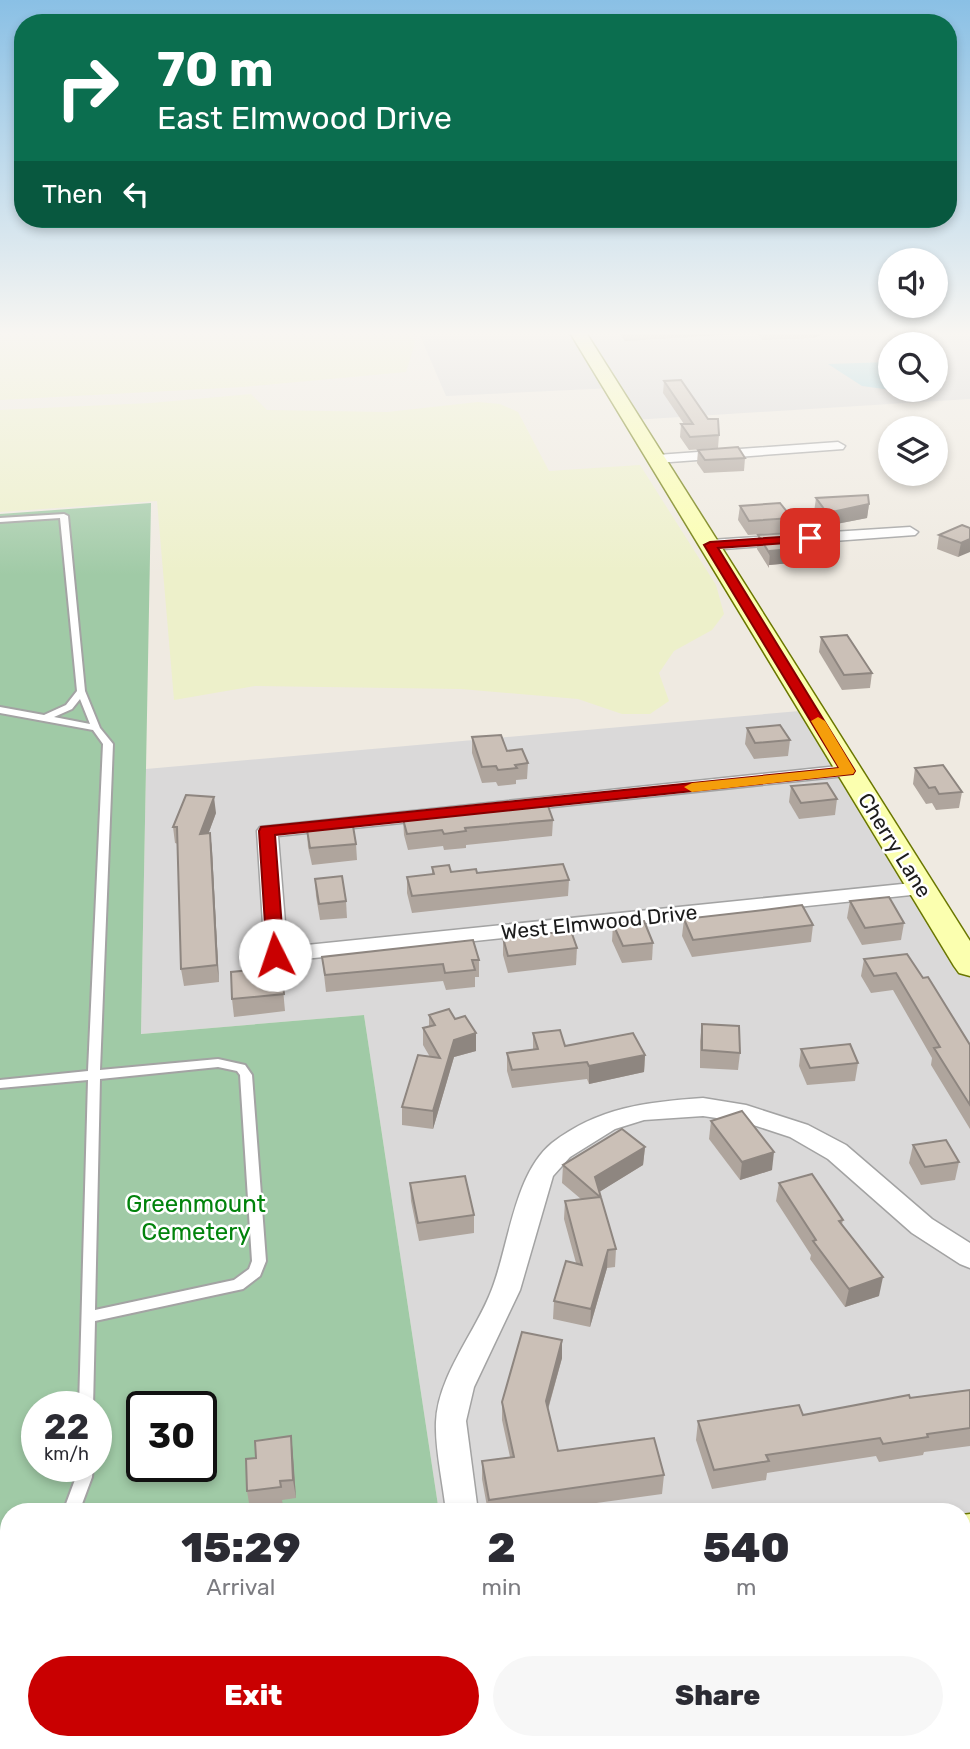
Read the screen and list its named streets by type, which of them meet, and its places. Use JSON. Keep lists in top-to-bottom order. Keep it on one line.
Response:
{"streets":{"street":["Cherry Lane","West Elmwood Drive"]},"crossings":[["Cherry Lane","West Elmwood Drive"]],"parks":["Greenmount Cemetery"],"page":{"turn":["70 m","East Elmwood Drive"],"then":"Then","speed":"22 km/h","limit":"30","eta":["15:29","Arrival","2","min","540","m"],"buttons":["Exit","Share"]}}
